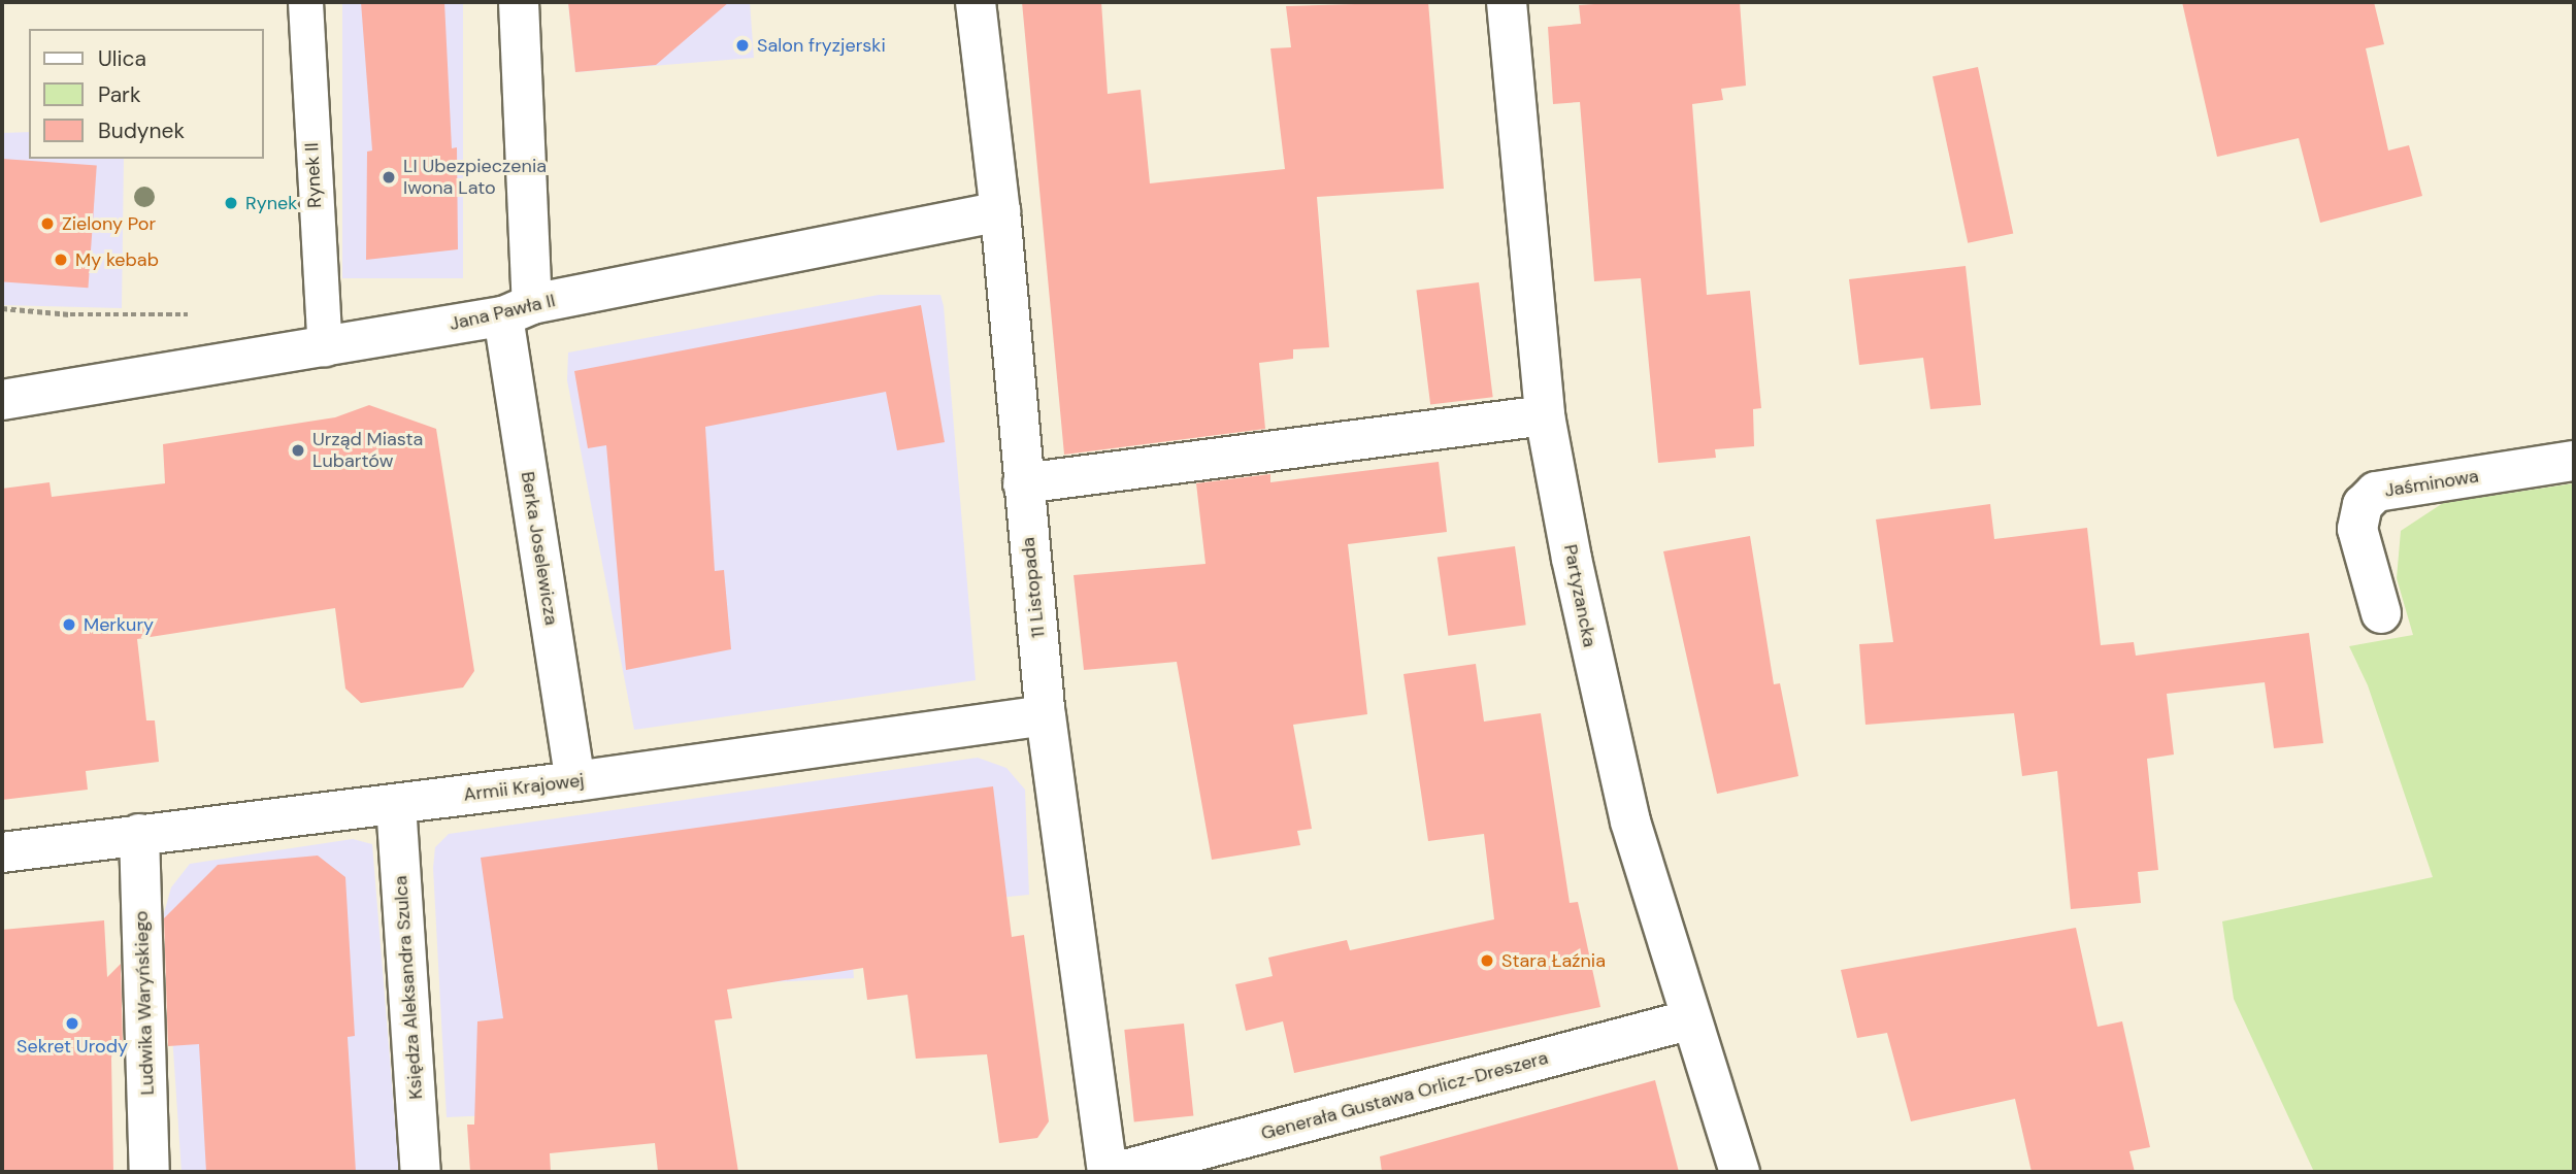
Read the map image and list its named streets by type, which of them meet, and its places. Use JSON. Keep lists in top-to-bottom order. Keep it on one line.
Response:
{"streets":{"street":["Jana Pawła II","Jaśminowa","Berka Joselewicza","11 Listopada","Partyzancka","Armii Krajowej","Księdza Aleksandra Szulca","Ludwika Waryńskiego","Generała Gustawa Orlicz-Dreszera"],"lane":["Rynek II"]},"crossings":[["Rynek II","Jana Pawła II"],["Jana Pawła II","Berka Joselewicza"],["Jana Pawła II","11 Listopada"],["Berka Joselewicza","Armii Krajowej"],["11 Listopada","Armii Krajowej"],["Partyzancka","Generała Gustawa Orlicz-Dreszera"],["Armii Krajowej","Księdza Aleksandra Szulca"],["Armii Krajowej","Ludwika Waryńskiego"]],"places":["Salon fryzjerski","LI Ubezpieczenia Iwona Lato","Rynek","Zielony Por","My kebab","Urząd Miasta Lubartów","Merkury","Stara Łaźnia","Sekret Urody"],"legend":["Ulica","Park","Budynek"]}
